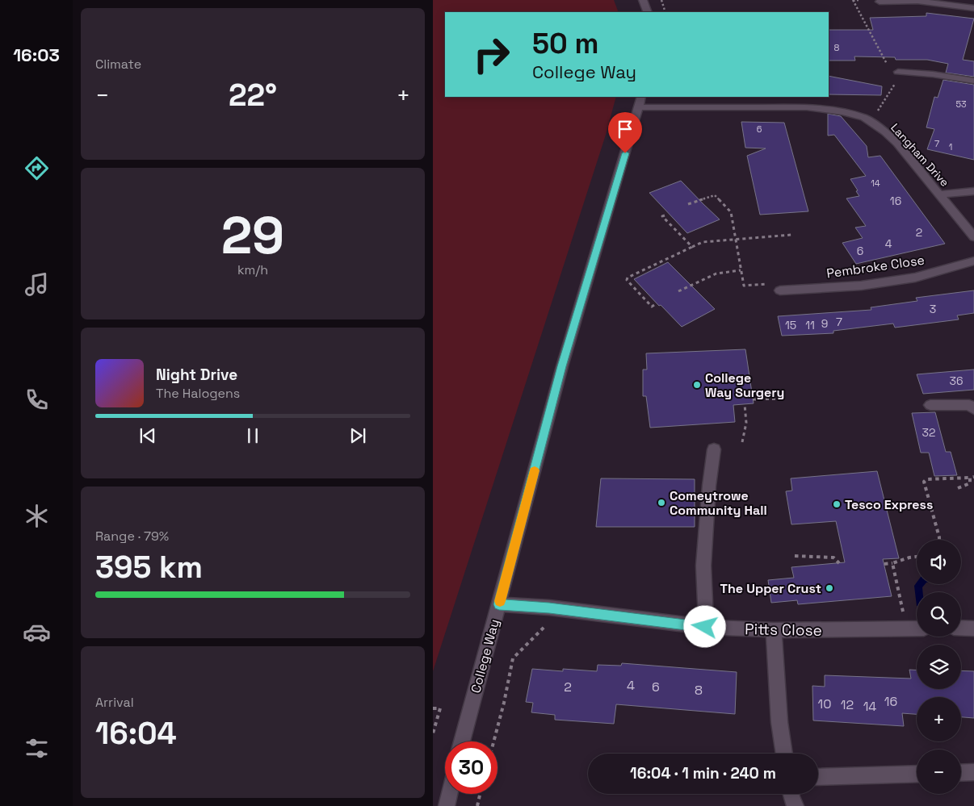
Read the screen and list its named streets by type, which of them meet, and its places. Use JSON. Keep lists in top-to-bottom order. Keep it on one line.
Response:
{"streets":{"street":["Langham Drive","Pembroke Close","Pitts Close","College Way"]},"crossings":[["Langham Drive","College Way"],["Pitts Close","College Way"]],"places":["College Way Surgery","Comeytrowe Community Hall","Tesco Express","The Upper Crust"],"house_numbers":["8","53","6","7","1","14","16","2","4","6","3","7","9","15","11","36","32","4","2","6","8","16","10","12","14"],"page":{"tabs":"16:03","tile":["Climate",["29","km/h"],["Range · 79%","395 km"],["Arrival","16:04"]],"turn":["50 m","College Way"],"heat":["−","22°","+"],"song":["Night Drive","The Halogens"],"map_buttons":["+","−"],"limit":"30","trip":"16:04 · 1 min · 240 m"}}
